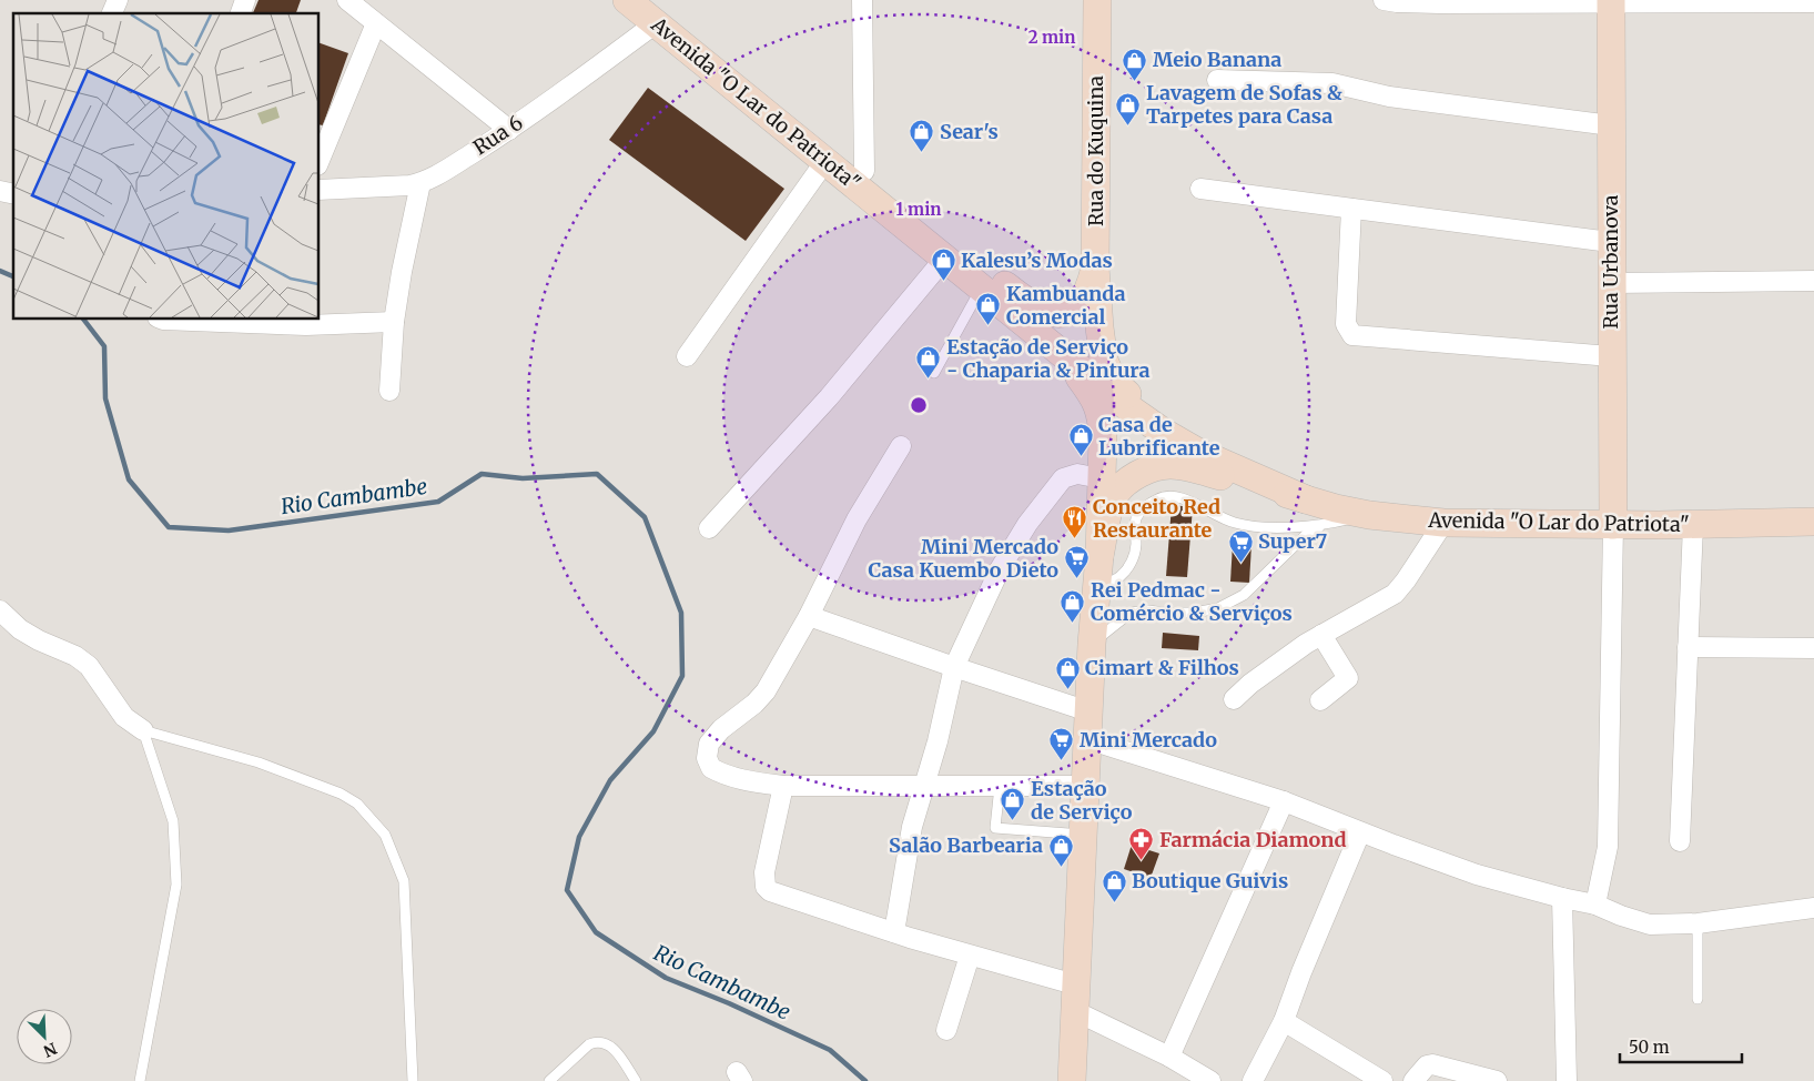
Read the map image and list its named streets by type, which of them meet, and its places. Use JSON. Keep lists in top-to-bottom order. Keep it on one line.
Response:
{"streets":{"main road":["Avenida \"O Lar do Patriota\"","Rua do Kuquina","Rua Urbanova"],"street":["Rua 6"]},"crossings":[["Avenida \"O Lar do Patriota\"","Rua 6"],["Avenida \"O Lar do Patriota\"","Rua do Kuquina"],["Avenida \"O Lar do Patriota\"","Rua Urbanova"]],"water":["Rio Cambambe"],"places":{"shop":["Meio Banana","Lavagem de Sofas & Tarpetes para Casa","Sear's","Kalesu’s Modas","Kambuanda Comercial","Estação de Serviço - Chaparia & Pintura","Casa de Lubrificante","Rei Pedmac - Comércio & Serviços","Cimart & Filhos","Estação de Serviço","Salão Barbearia","Boutique Guivis"],"restaurant":["Conceito Red Restaurante"],"supermarket":["Super7","Mini Mercado Casa Kuembo Dieto","Mini Mercado"],"pharmacy":["Farmácia Diamond"]},"scale_bar":"50 m","north":"bottom right","rings":["2 min","1 min"]}
